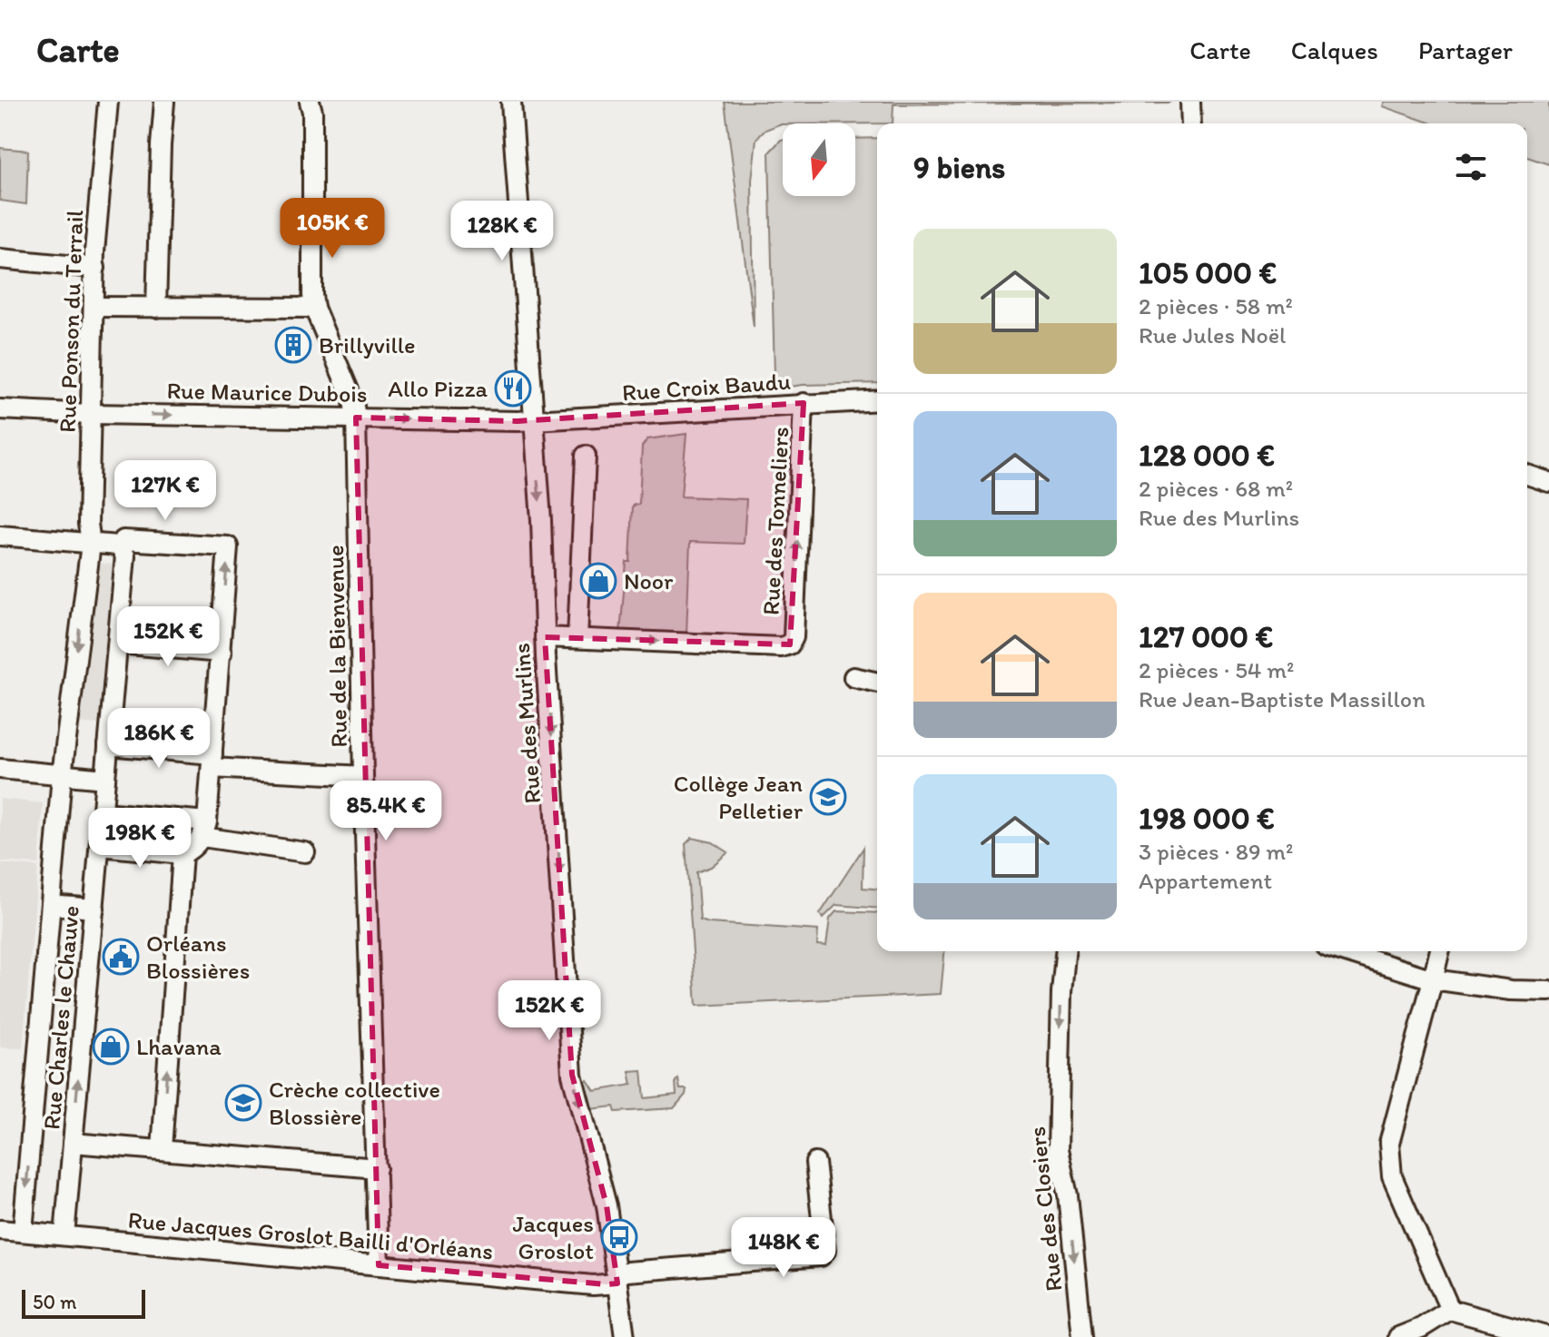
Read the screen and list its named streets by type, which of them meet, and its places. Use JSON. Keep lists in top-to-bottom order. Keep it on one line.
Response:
{"streets":{"street":["Rue Ponson du Terrail","Rue Croix Baudu","Rue Maurice Dubois","Rue des Tonneliers","Rue de la Bienvenue","Rue des Murlins","Rue Charles le Chauve","Rue des Closiers","Rue Jacques Groslot Bailli d'Orléans"]},"crossings":[["Rue Ponson du Terrail","Rue Maurice Dubois"],["Rue Ponson du Terrail","Rue Charles le Chauve"],["Rue Croix Baudu","Rue Maurice Dubois"],["Rue Croix Baudu","Rue des Tonneliers"],["Rue Croix Baudu","Rue des Murlins"],["Rue Maurice Dubois","Rue de la Bienvenue"],["Rue Maurice Dubois","Rue des Murlins"],["Rue des Tonneliers","Rue des Murlins"],["Rue de la Bienvenue","Rue Jacques Groslot Bailli d'Orléans"],["Rue des Murlins","Rue Jacques Groslot Bailli d'Orléans"],["Rue Charles le Chauve","Rue Jacques Groslot Bailli d'Orléans"]],"one_way":["Rue des Murlins","Rue des Closiers"],"places":{"building":["Brillyville"],"restaurant":["Allo Pizza"],"shop":["Noor","Lhavana"],"school or university":["Collège Jean Pelletier","Crèche collective Blossière"],"public building":["Orléans Blossières"],"bus stop":["Jacques Groslot"]},"scale_bar":"50 m","north":"bottom","page":{"header":"Carte","nav":["Carte","Calques","Partager"],"heading":"9 biens","price":["105K €","128K €","127K €","152K €","186K €","85.4K €","198K €","152K €","148K €"],"list":[{"name":"105 000 €","note":"2 pièces · 58 m² · Rue Jules Noël"},{"name":"128 000 €","note":"2 pièces · 68 m² · Rue des Murlins"},{"name":"127 000 €","note":"2 pièces · 54 m² · Rue Jean-Baptiste Massillon"},{"name":"198 000 €","note":"3 pièces · 89 m² · Appartement"}],"scale":"50 m"}}
